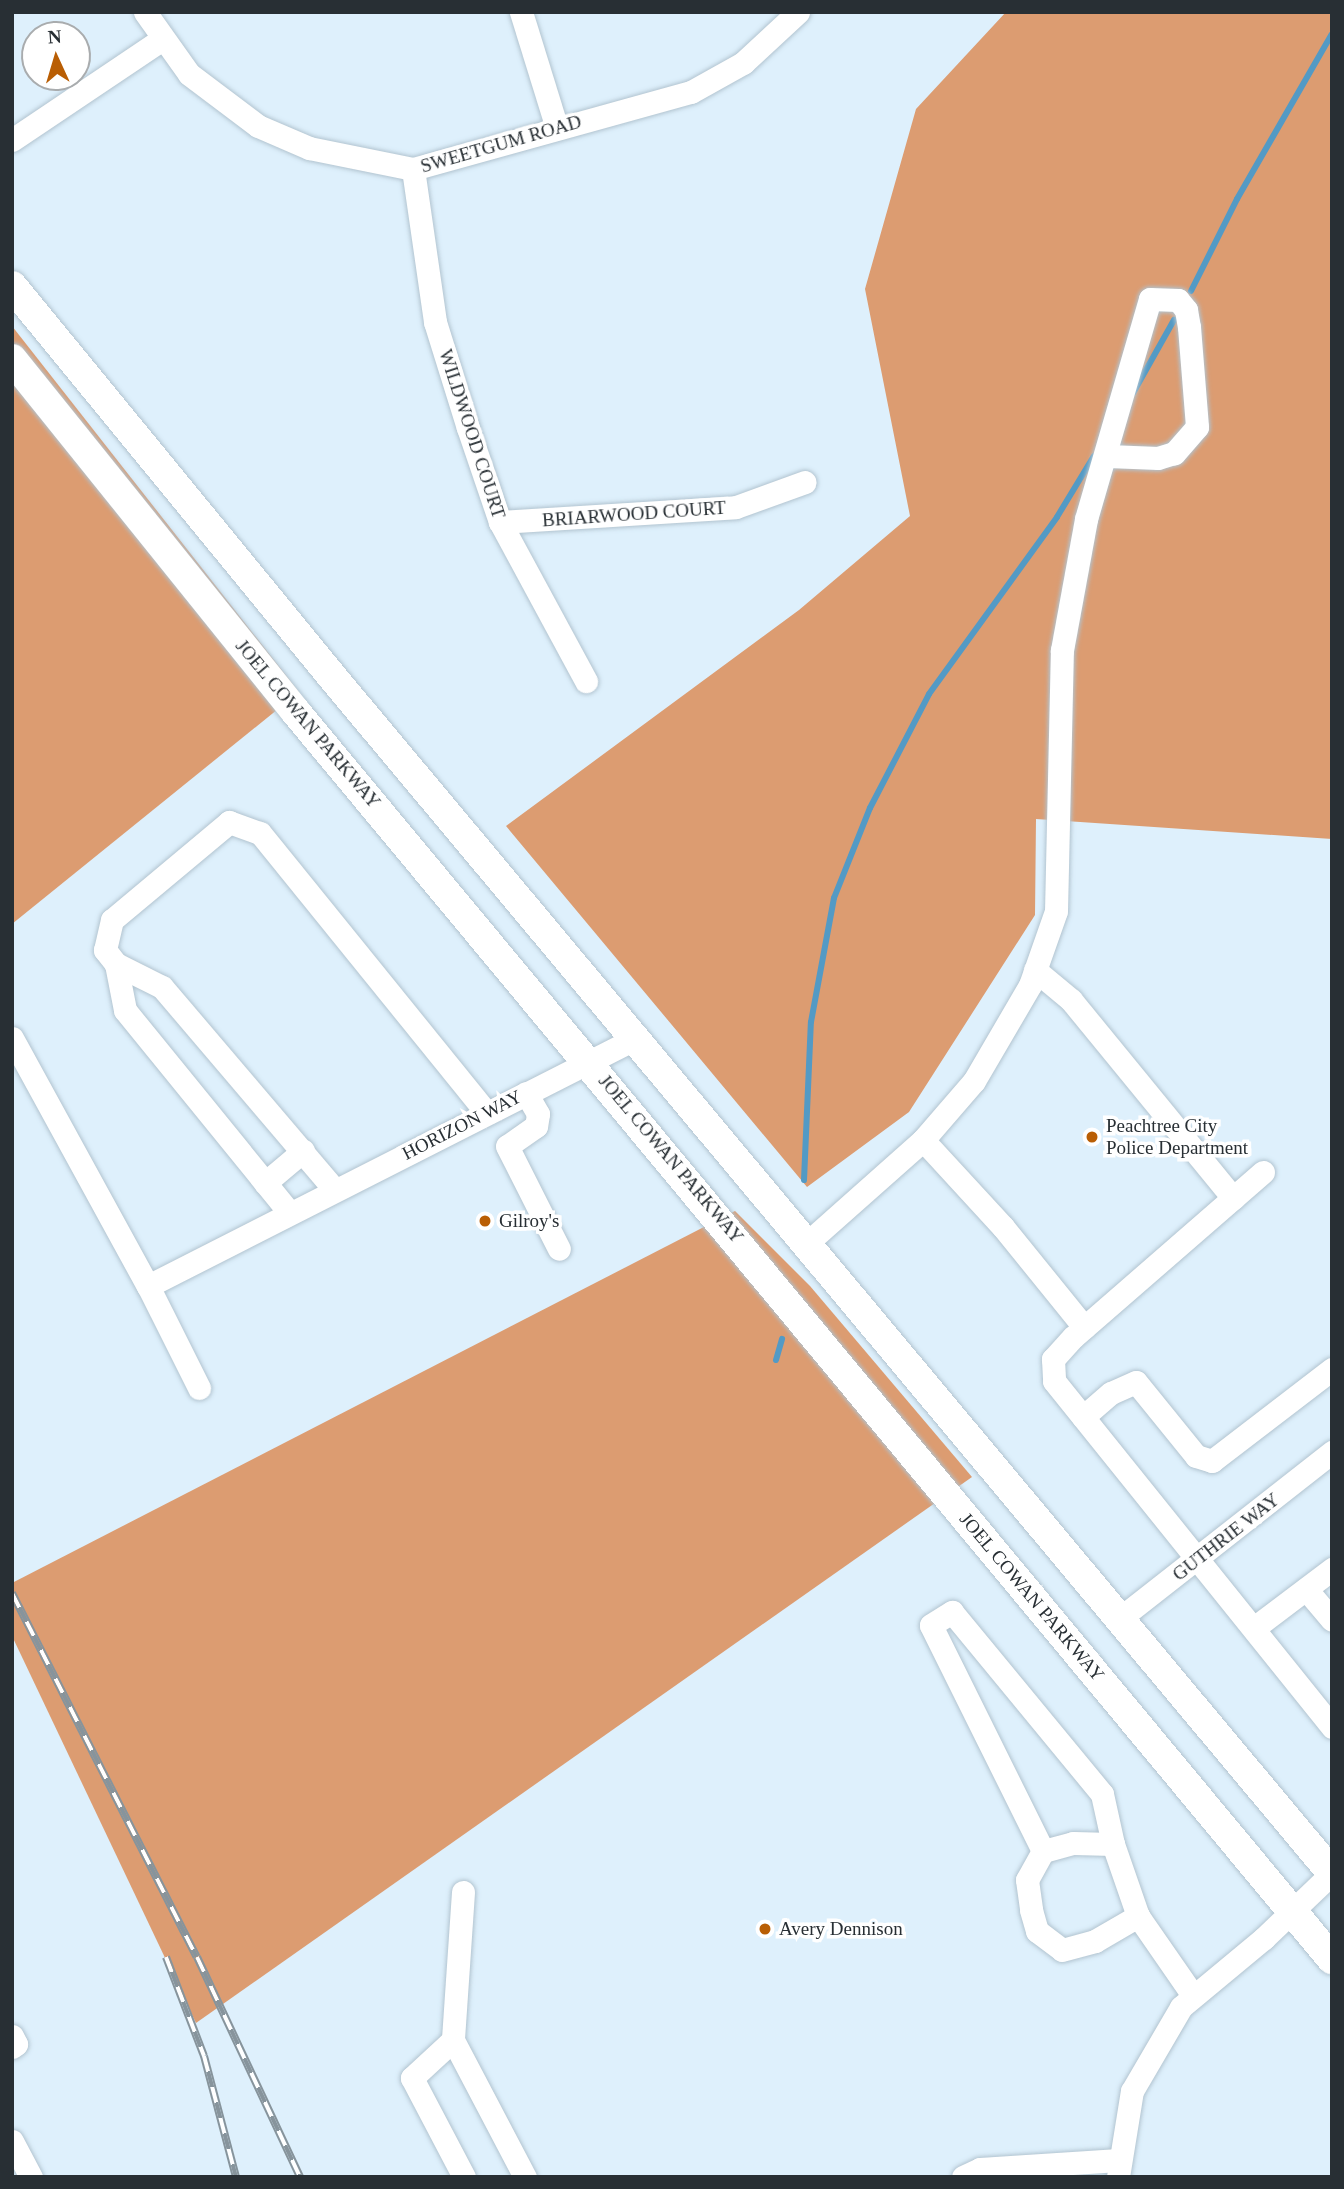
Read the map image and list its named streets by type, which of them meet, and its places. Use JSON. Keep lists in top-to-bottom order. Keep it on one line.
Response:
{"streets":{"main road":["JOEL COWAN PARKWAY"],"street":["SWEETGUM ROAD","WILDWOOD COURT","BRIARWOOD COURT","HORIZON WAY","GUTHRIE WAY"]},"crossings":[["SWEETGUM ROAD","WILDWOOD COURT"],["WILDWOOD COURT","BRIARWOOD COURT"],["JOEL COWAN PARKWAY","HORIZON WAY"]],"places":["Peachtree City Police Department","Gilroy's","Avery Dennison"],"north":"top"}
